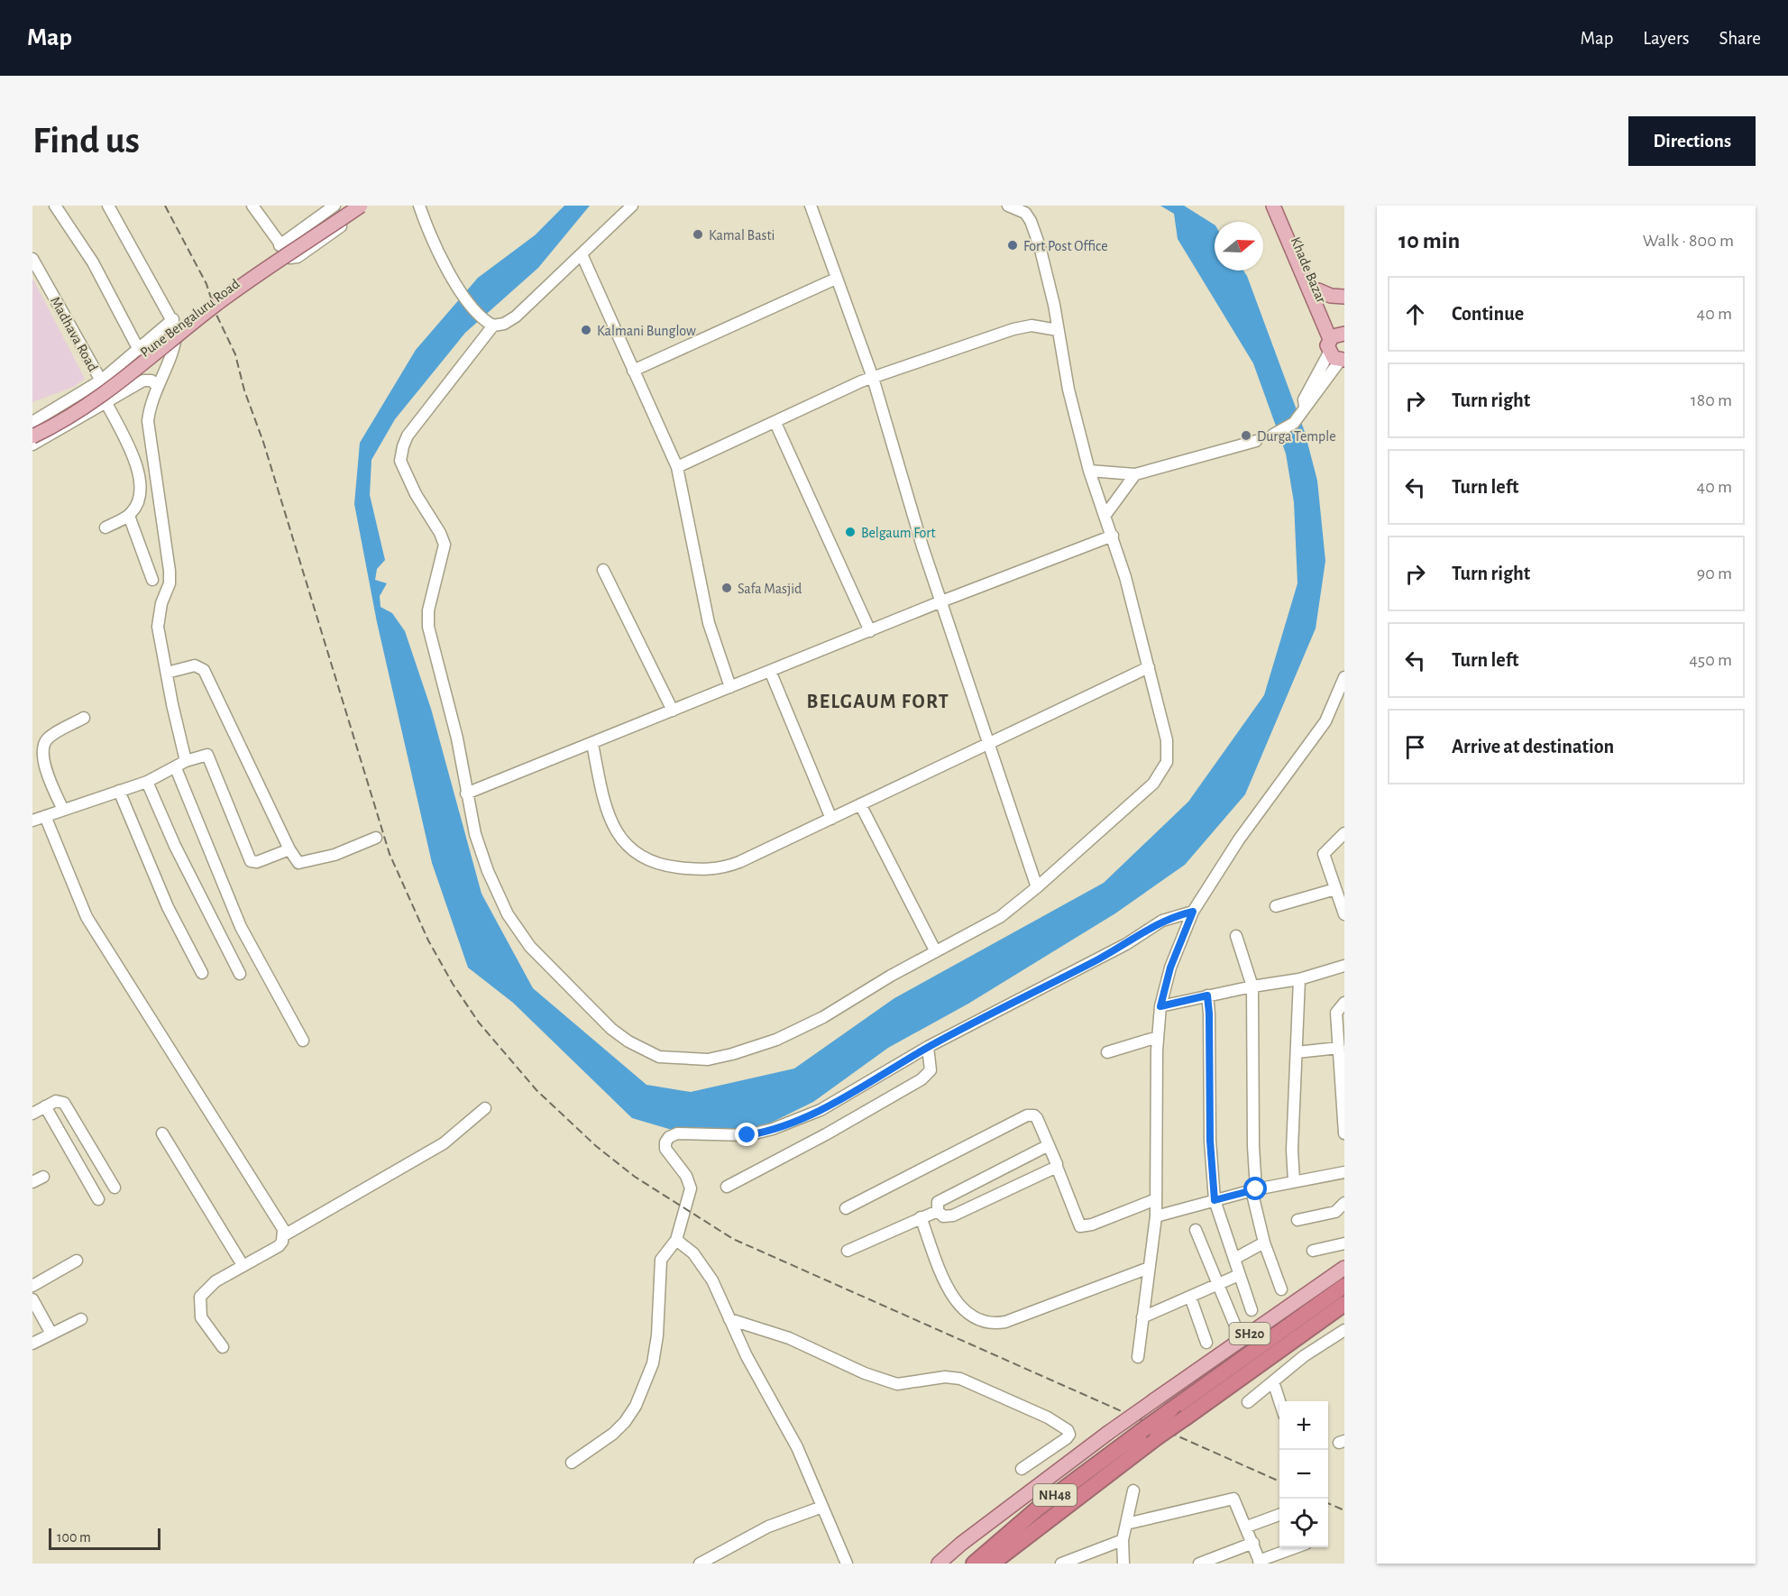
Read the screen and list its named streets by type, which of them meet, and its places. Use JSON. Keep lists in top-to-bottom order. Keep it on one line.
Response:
{"streets":{"highway":["NH48"],"main road":["Khade Bazar","Pune Bengaluru Road","SH20"],"street":["Madhava Road"]},"districts":["BELGAUM FORT"],"places":["Kamal Basti","Fort Post Office","Kalmani Bunglow","Durga Temple","Belgaum Fort","Safa Masjid"],"scale_bar":"100 m","north":"right","page":{"header":"Map","nav":["Map","Layers","Share"],"buttons":"Directions","title":"Find us","heading":["10 min","Walk · 800 m"],"list":[["Continue","40 m"],["Turn right","180 m"],["Turn left","40 m"],["Turn right","90 m"],["Turn left","450 m"],"Arrive at destination"],"map_buttons":["+","−"],"scale":"100 m"}}
